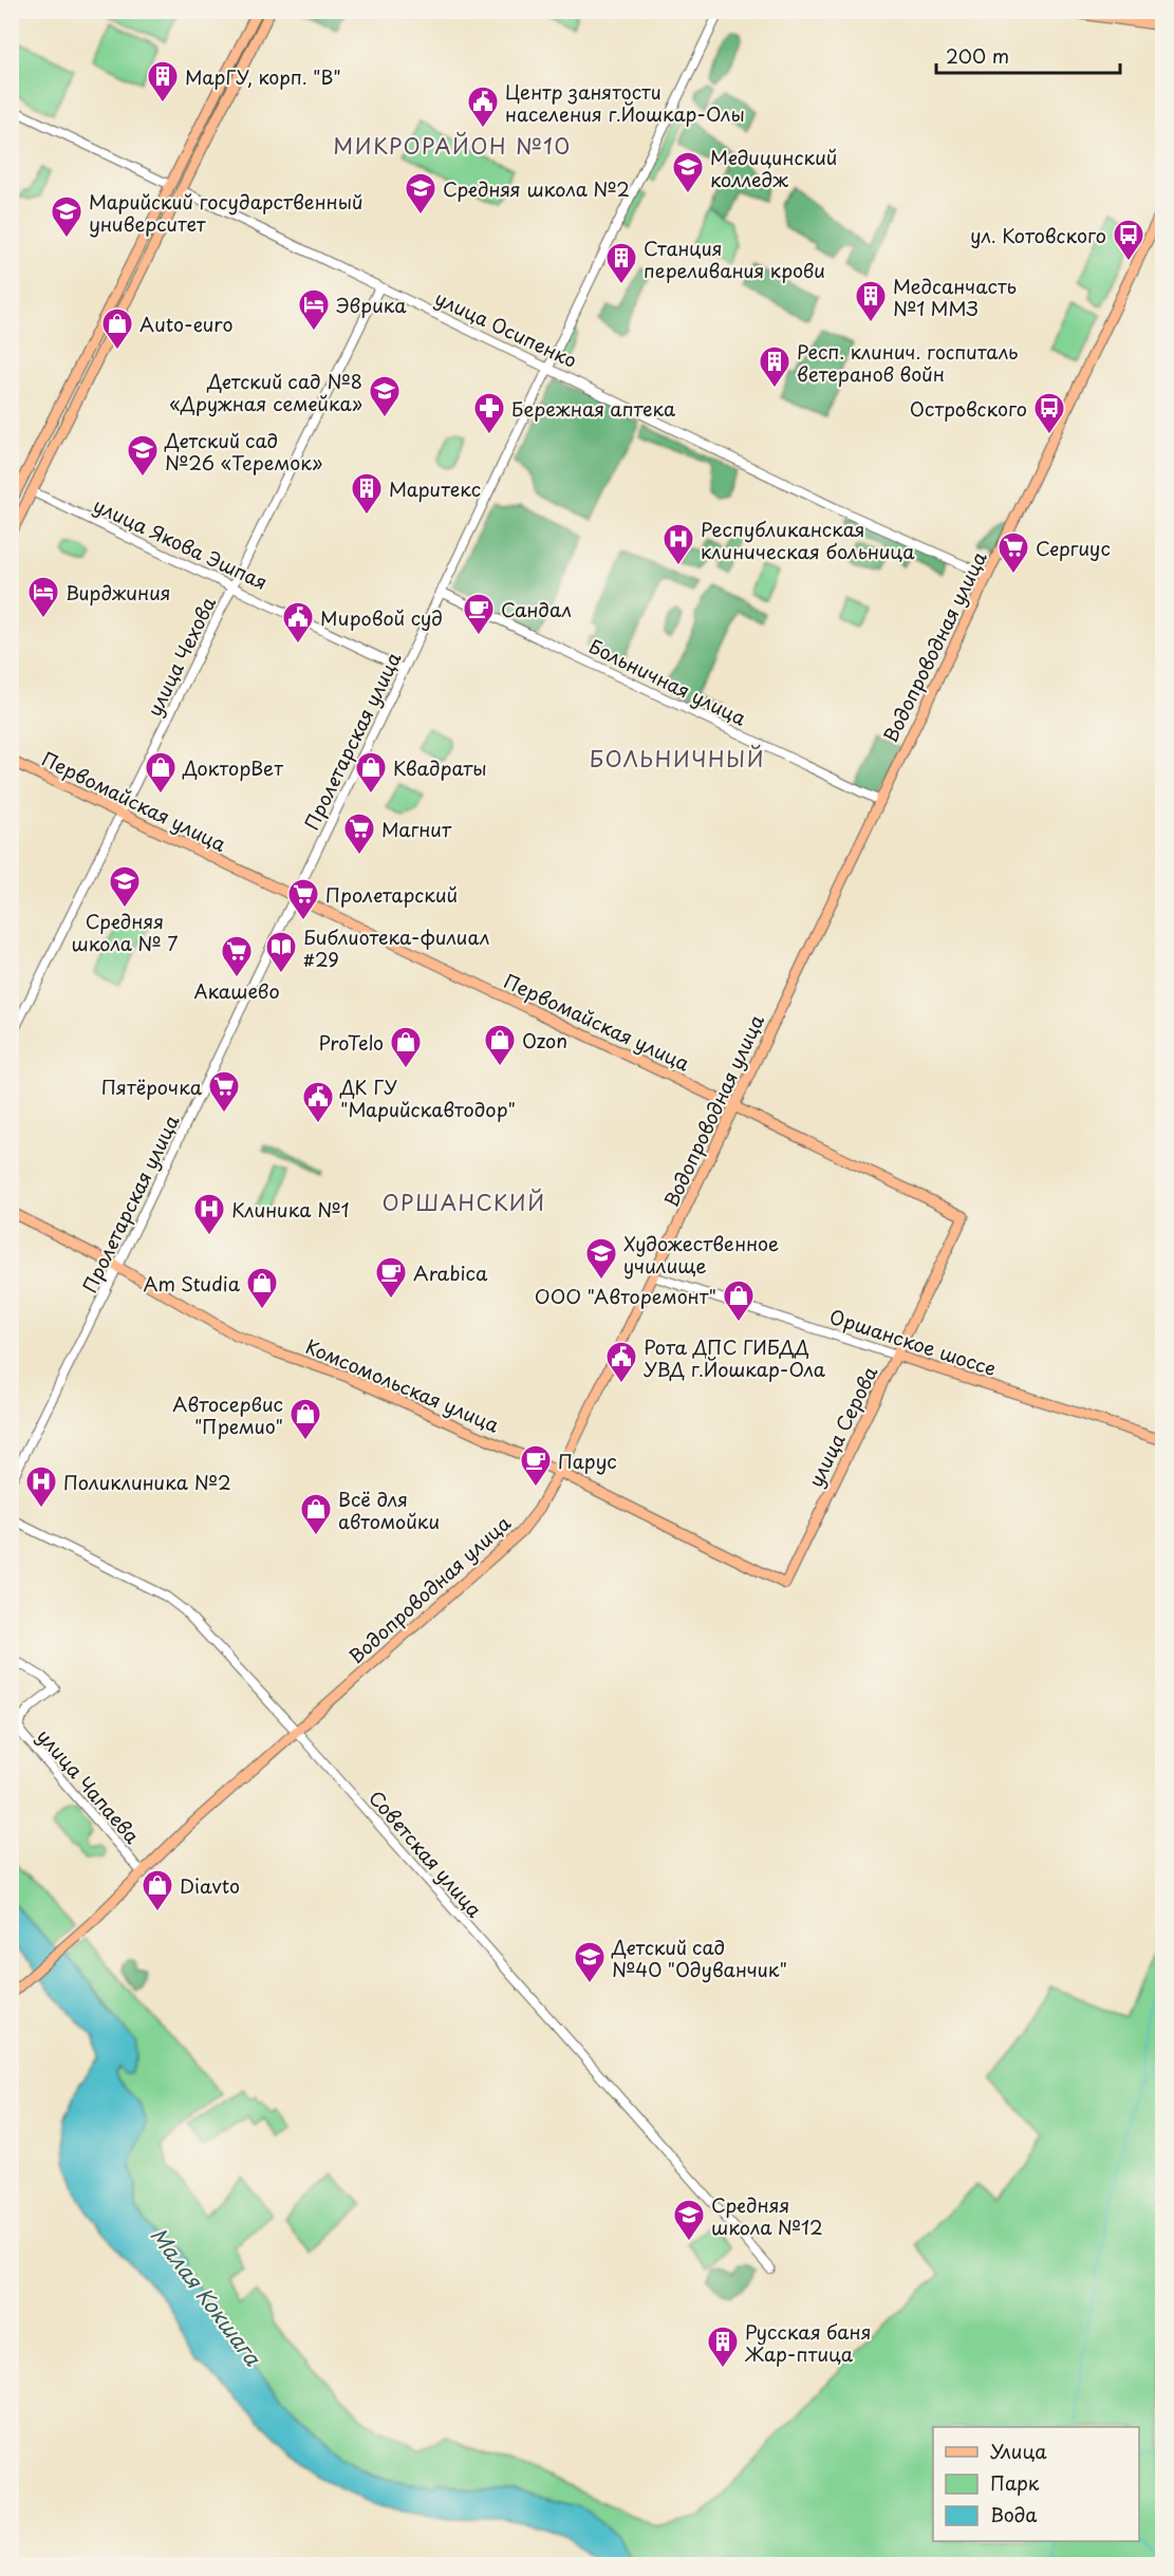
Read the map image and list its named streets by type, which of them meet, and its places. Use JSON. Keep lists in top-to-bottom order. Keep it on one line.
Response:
{"streets":{"main road":["улица Осипенко","улица Якова Эшпая","Водопроводная улица","Первомайская улица","Оршанское шоссе","Комсомольская улица","улица Серова"],"street":["улица Чехова","Больничная улица","Пролетарская улица","улица Чапаева","Советская улица"]},"crossings":[["улица Осипенко","Водопроводная улица"],["улица Осипенко","улица Чехова"],["улица Осипенко","Пролетарская улица"],["улица Якова Эшпая","улица Чехова"],["улица Якова Эшпая","Пролетарская улица"],["Водопроводная улица","Больничная улица"],["Водопроводная улица","Первомайская улица"],["Водопроводная улица","Оршанское шоссе"],["Водопроводная улица","Комсомольская улица"],["Водопроводная улица","улица Чапаева"],["Водопроводная улица","Советская улица"],["улица Чехова","Первомайская улица"],["Больничная улица","Пролетарская улица"],["Пролетарская улица","Первомайская улица"],["Пролетарская улица","Комсомольская улица"],["Первомайская улица","улица Серова"],["Оршанское шоссе","улица Серова"],["Комсомольская улица","улица Серова"]],"districts":["МИКРОРАЙОН №10","БОЛЬНИЧНЫЙ","ОРШАНСКИЙ"],"water":["Малая Кокшага"],"places":{"building":["МарГУ, корп. \"В\"","Станция переливания крови","Медсанчасть №1 ММЗ","Респ. клинич. госпиталь ветеранов войн","Маритекс","Русская баня Жар-птица"],"public building":["Центр занятости населения г.Йошкар-Олы","Мировой суд","ДК ГУ \"Марийскавтодор\"","Рота ДПС ГИБДД УВД г.Йошкар-Ола"],"school or university":["Медицинский колледж","Средняя школа №2","Марийский государственный университет","Детский сад №8 «Дружная семейка»","Детский сад №26 «Теремок»","Средняя школа № 7","Художественное училище","Детский сад №40 \"Одуванчик\"","Средняя школа №12"],"bus stop":["ул. Котовского","Островского"],"hotel":["Эврика","Вирджиния"],"shop":["Auto-euro","ДокторВет","Квадраты","Ozon","ProTelo","Am Studia","ООО \"Авторемонт\"","Автосервис \"Премио\"","Всё для автомойки","Diavto"],"pharmacy":["Бережная аптека"],"hospital":["Республиканская клиническая больница","Клиника №1","Поликлиника №2"],"supermarket":["Сергиус","Магнит","Пролетарский","Акашево","Пятёрочка"],"cafe":["Сандал","Arabica","Парус"],"library":["Библиотека-филиал #29"]},"legend":["Улица","Парк","Вода"],"scale_bar":"200 m"}
